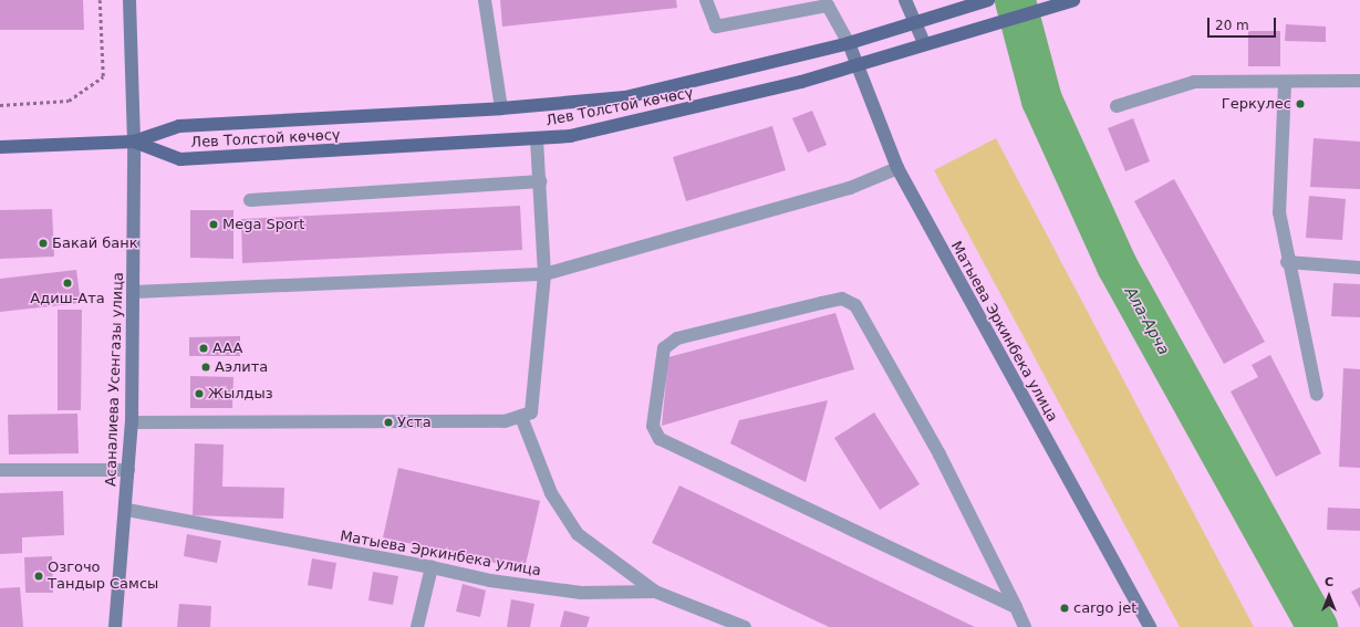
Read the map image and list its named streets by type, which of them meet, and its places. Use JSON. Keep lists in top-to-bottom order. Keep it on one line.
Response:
{"streets":{"main road":["Лев Толстой көчөсү","Матыева Эркинбека улица","Асаналиева Усенгазы улица"]},"crossings":[["Лев Толстой көчөсү","Матыева Эркинбека улица"],["Лев Толстой көчөсү","Асаналиева Усенгазы улица"],["Матыева Эркинбека улица","Асаналиева Усенгазы улица"]],"water":["Ала-Арча"],"places":["Геркулес","Mega Sport","Бакай банк","Адиш-Ата","AAA","Аэлита","Жылдыз","Уста","Озгочо Тандыр Самсы","cargo jet"],"scale_bar":"20 m","north":"top"}
